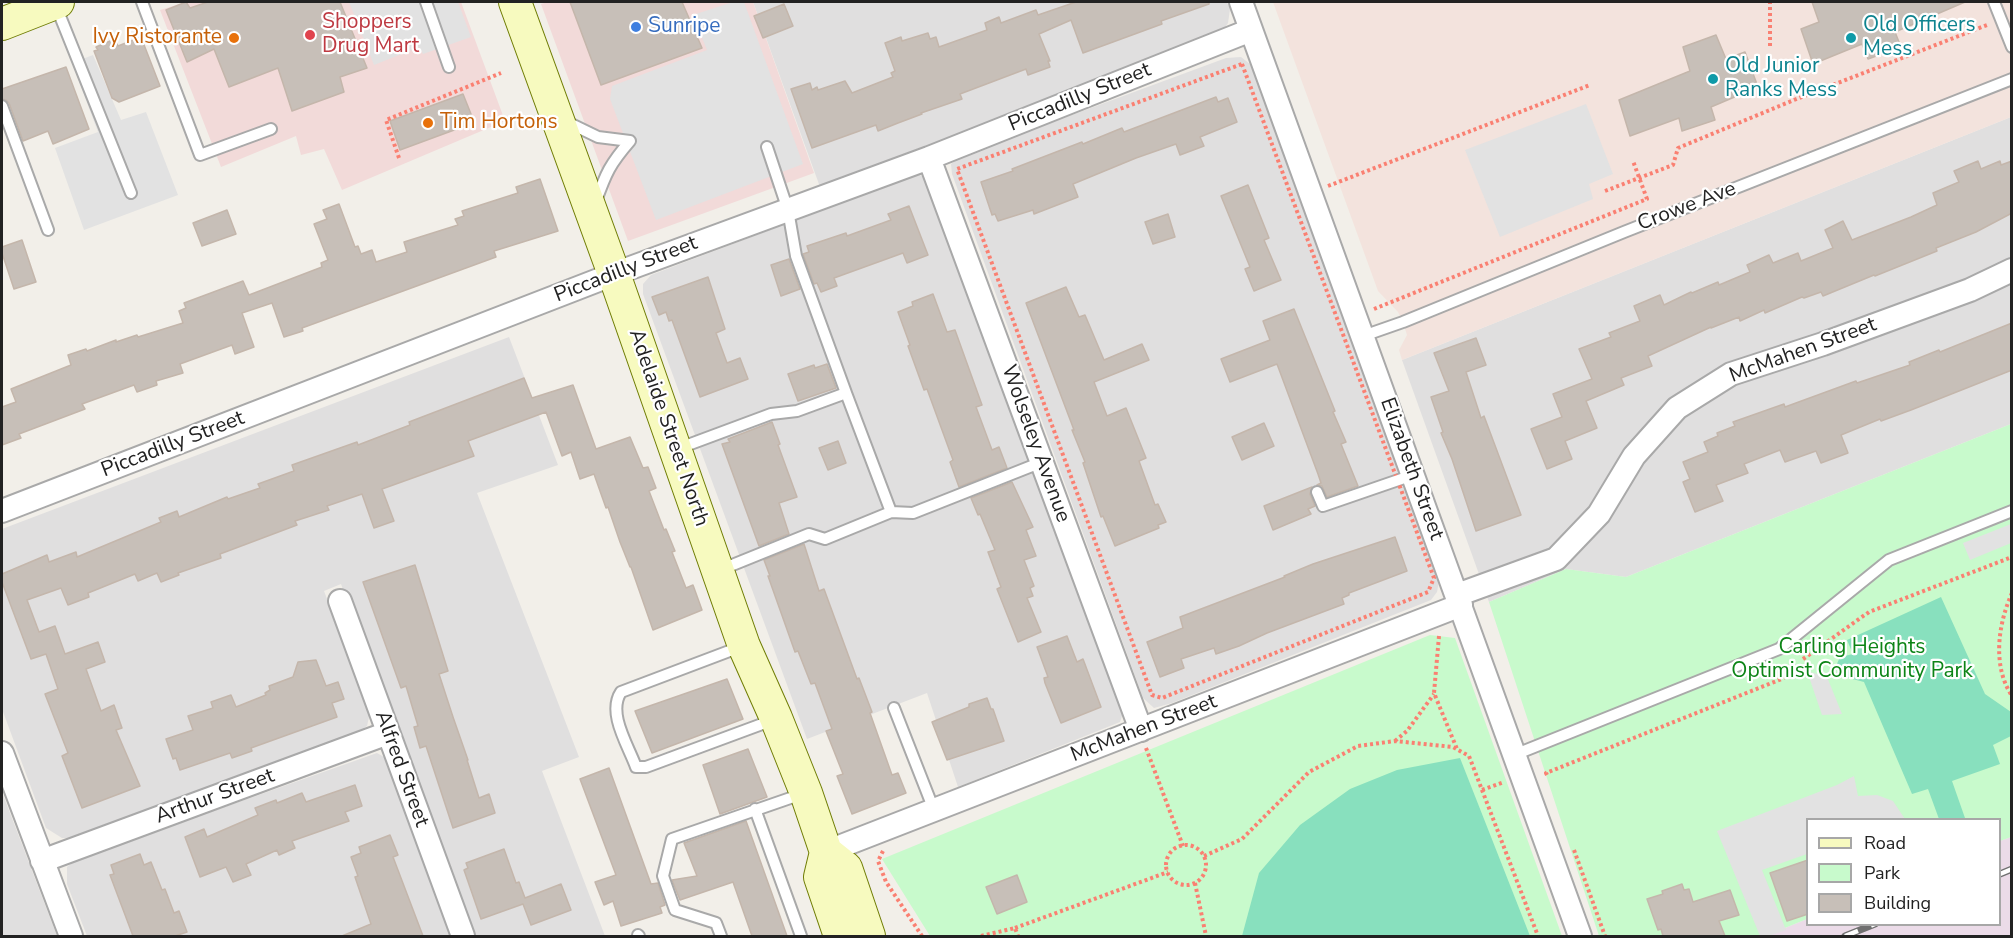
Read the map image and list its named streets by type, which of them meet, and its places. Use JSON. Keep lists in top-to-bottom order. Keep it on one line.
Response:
{"streets":{"main road":["Adelaide Street North"],"street":["Piccadilly Street","McMahen Street","Wolseley Avenue","Elizabeth Street","Alfred Street","Arthur Street"],"lane":["Crowe Ave"]},"crossings":[["Piccadilly Street","Adelaide Street North"],["Piccadilly Street","Wolseley Avenue"],["Piccadilly Street","Elizabeth Street"],["Crowe Ave","Elizabeth Street"],["McMahen Street","Adelaide Street North"],["McMahen Street","Wolseley Avenue"],["McMahen Street","Elizabeth Street"],["Alfred Street","Arthur Street"]],"parks":["Carling Heights Optimist Community Park"],"places":["Sunripe","Shoppers Drug Mart","Ivy Ristorante","Old Officers Mess","Old Junior Ranks Mess","Tim Hortons"],"legend":["Road","Park","Building"]}
